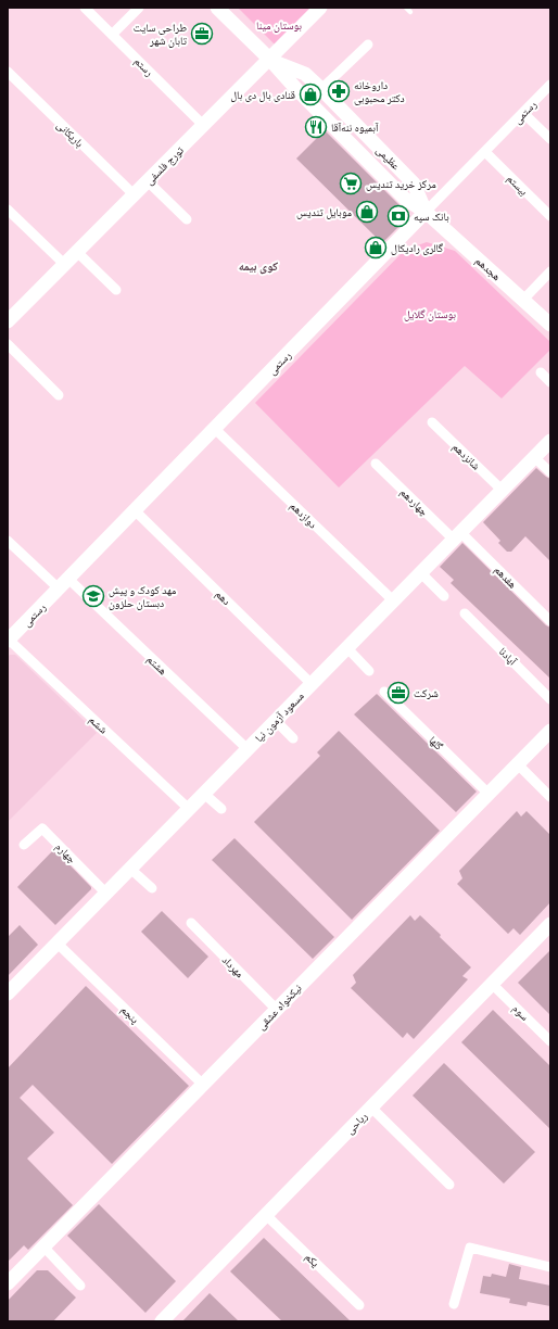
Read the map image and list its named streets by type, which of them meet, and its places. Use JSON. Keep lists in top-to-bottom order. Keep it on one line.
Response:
{"streets":{"street":["رستم","رستمی","باریکانی","عظیمی","تورج فلسفی","بیستم","هجدهم","شانزدهم","چهاردهم","دوازدهم","هفدهم","دهم","آپادنا","هشتم","مسعود آزمون نیا","ششم","گلها","چهارم","مهرداد","نیکخواه عشقی","سوم","پنجم","ریاحی","یکم"]},"crossings":[["رستم","تورج فلسفی"],["رستمی","عظیمی"],["رستمی","بیستم"],["رستمی","هجدهم"],["رستمی","دوازدهم"],["رستمی","دهم"],["رستمی","هشتم"],["رستمی","ششم"],["باریکانی","تورج فلسفی"],["عظیمی","تورج فلسفی"],["عظیمی","هجدهم"],["شانزدهم","مسعود آزمون نیا"],["چهاردهم","هفدهم"],["چهاردهم","مسعود آزمون نیا"],["دوازدهم","مسعود آزمون نیا"],["هفدهم","مسعود آزمون نیا"],["دهم","مسعود آزمون نیا"],["هشتم","مسعود آزمون نیا"],["مسعود آزمون نیا","ششم"],["مسعود آزمون نیا","چهارم"],["مسعود آزمون نیا","پنجم"],["گلها","نیکخواه عشقی"],["مهرداد","نیکخواه عشقی"],["نیکخواه عشقی","پنجم"],["سوم","ریاحی"],["ریاحی","یکم"]],"districts":["کوی بیمه"],"parks":["بوستان مینا","بوستان گلایل"],"places":{"office":["طراحی سایت تابان شهر","شرکت"],"pharmacy":["داروخانه دکتر محبوبی"],"shop":["قنادی بال دی بال","موبایل تندیس","گالری رادیکال"],"restaurant":["آبمیوه ننه‌آقا"],"supermarket":["مرکز خرید تندیس"],"bank":["بانک سپه"],"school or university":["مهد کودک و پیش دبستان حلزون"]}}
